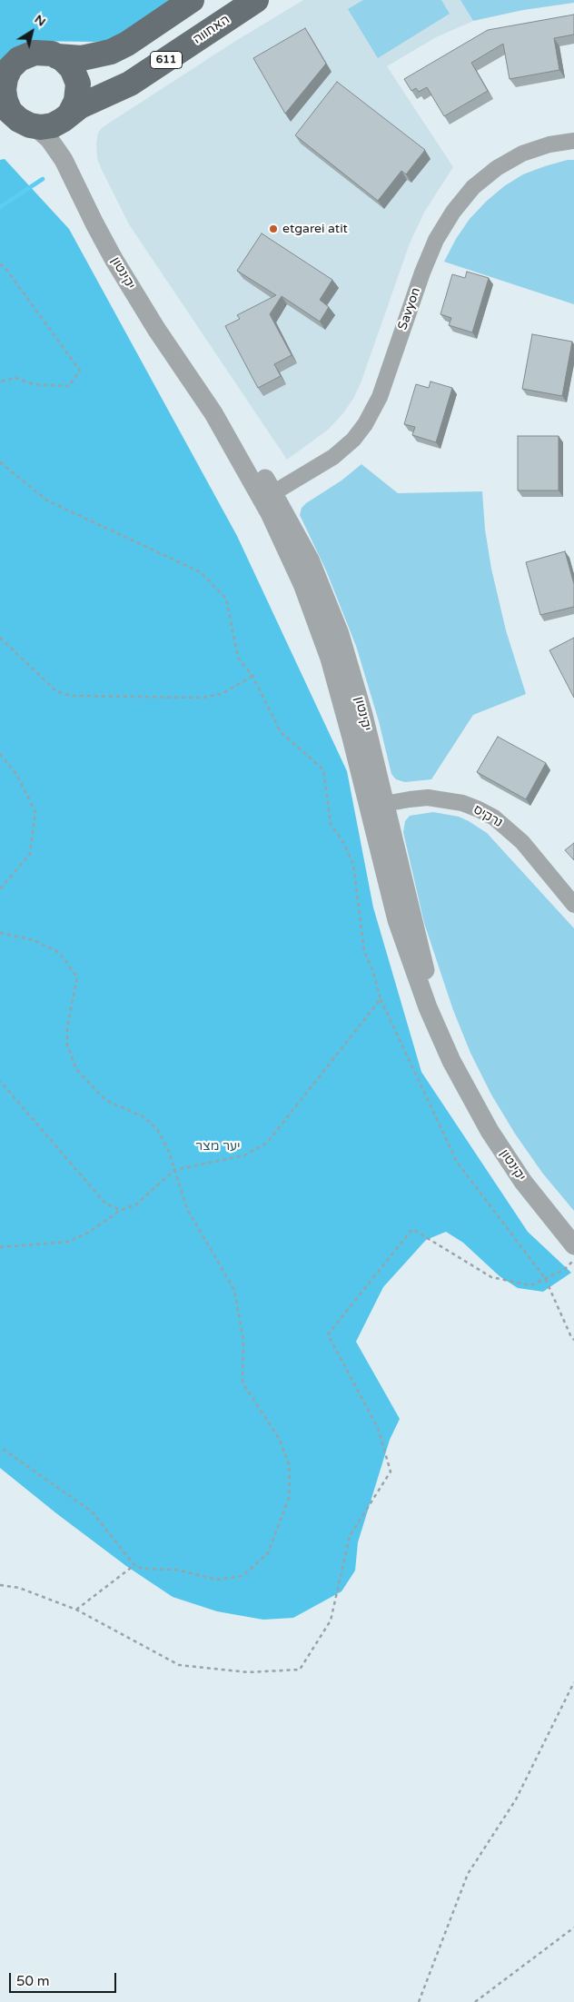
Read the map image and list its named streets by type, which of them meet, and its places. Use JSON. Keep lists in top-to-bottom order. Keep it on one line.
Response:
{"streets":{"main road":["האחווה","611"],"street":["יקינטון","Savyon","נרקיס"]},"crossings":[["האחווה","611"],["האחווה","יקינטון"],["611","יקינטון"],["יקינטון","Savyon"],["יקינטון","נרקיס"]],"parks":["יער מצר"],"places":["etgarei atit"],"scale_bar":"50 m","north":"top right"}
